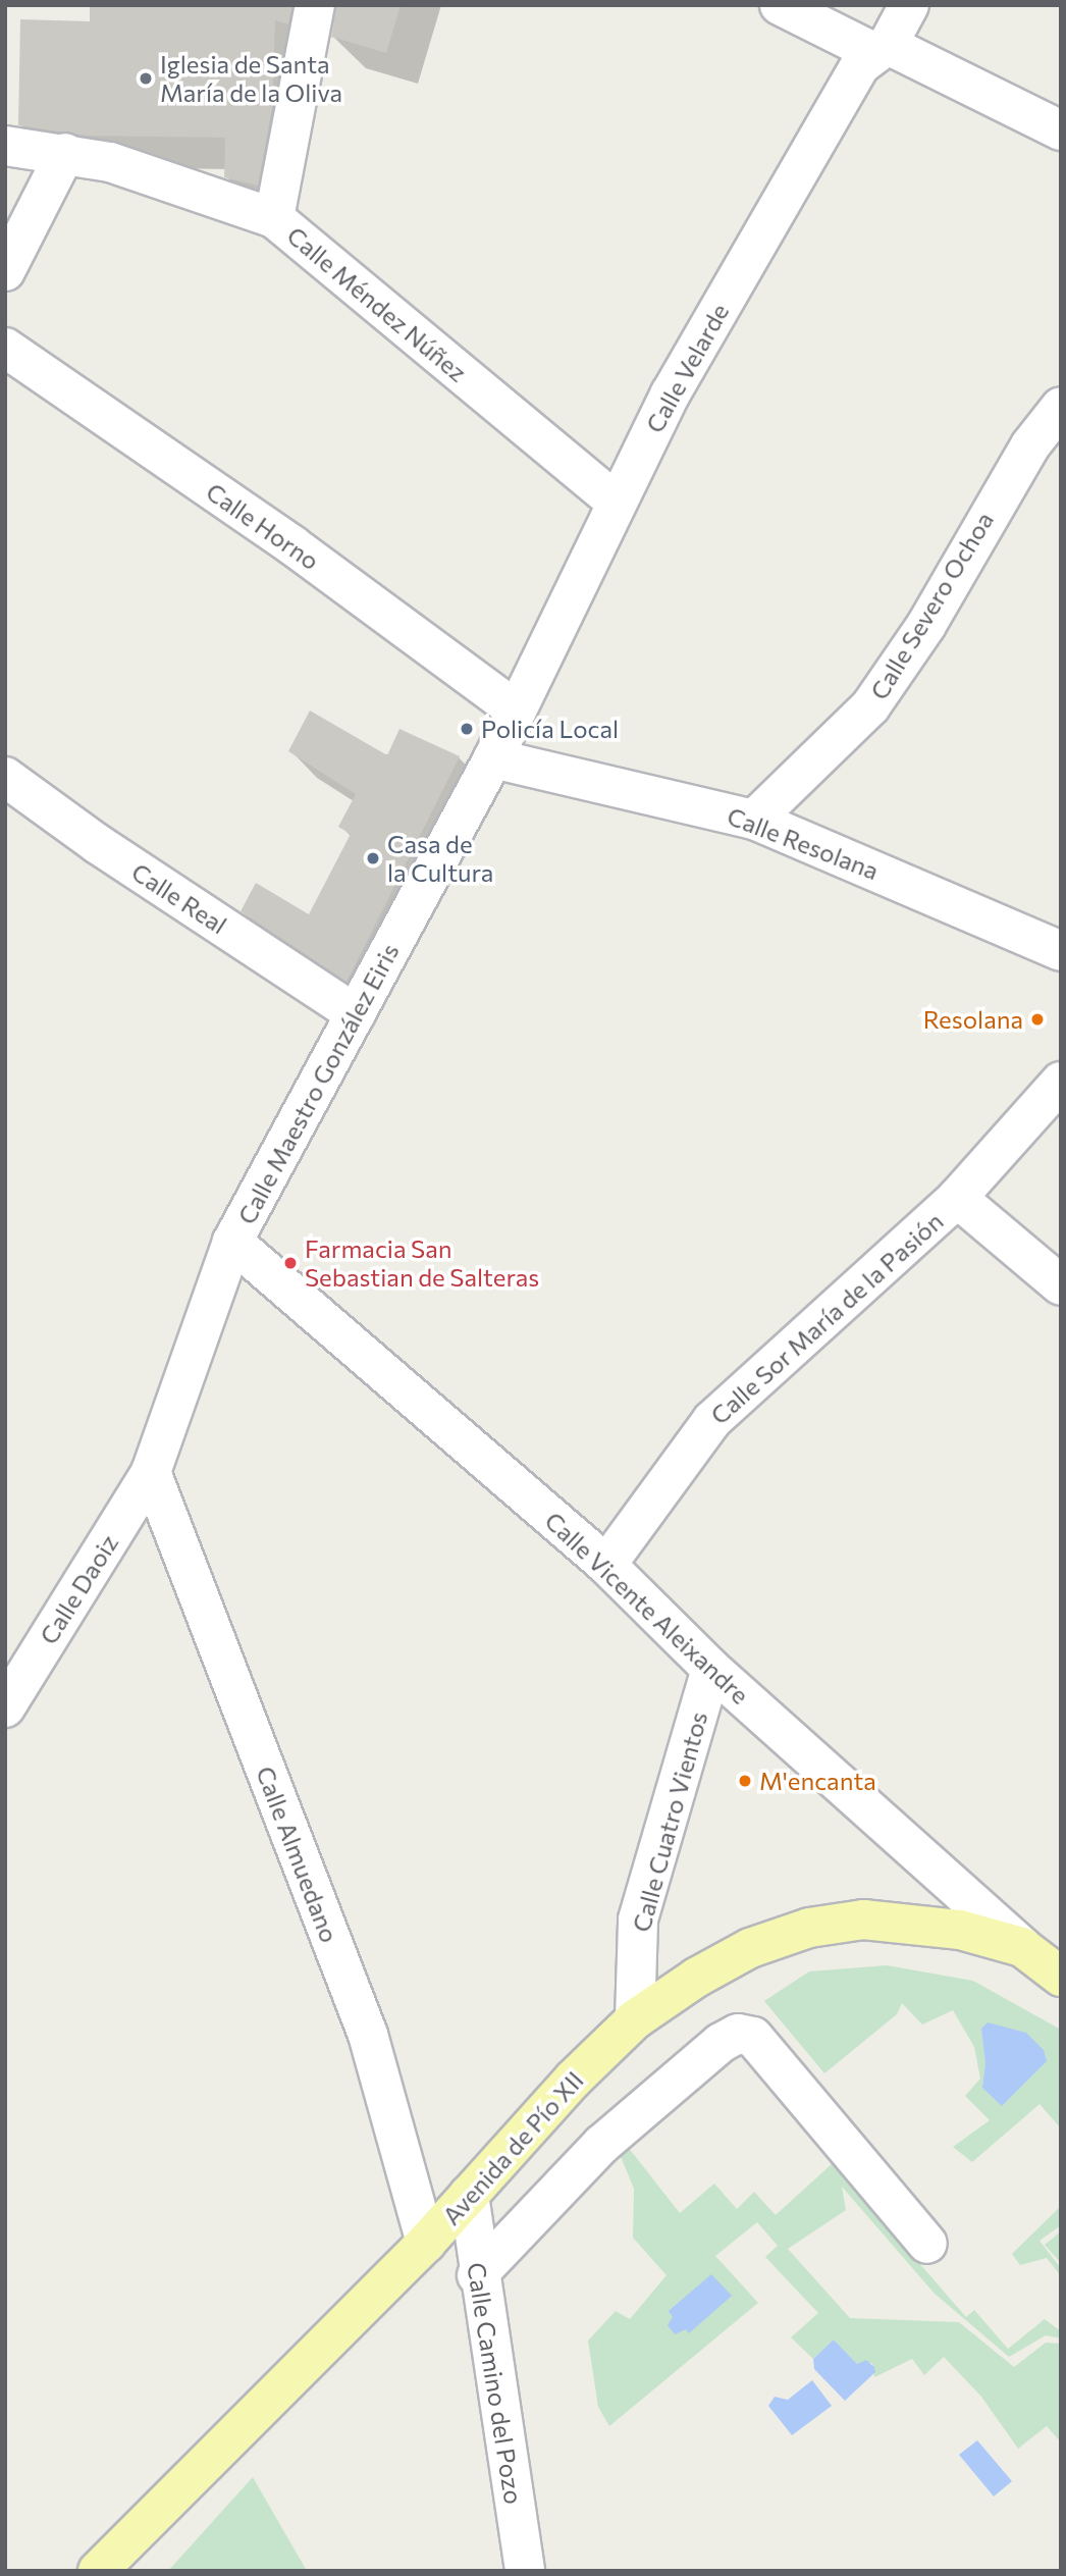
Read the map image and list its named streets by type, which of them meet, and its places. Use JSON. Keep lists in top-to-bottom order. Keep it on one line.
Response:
{"streets":{"main road":["Calle Vicente Aleixandre","Avenida de Pío XII"],"street":["Calle Méndez Núñez","Calle Velarde","Calle Horno","Calle Severo Ochoa","Calle Resolana","Calle Real","Calle Maestro González Eiris","Calle Sor María de la Pasión","Calle Daoiz","Calle Cuatro Vientos","Calle Almuedano","Calle Camino del Pozo"]},"crossings":[["Calle Méndez Núñez","Calle Velarde"],["Calle Velarde","Calle Horno"],["Calle Velarde","Calle Maestro González Eiris"],["Calle Horno","Calle Maestro González Eiris"],["Calle Severo Ochoa","Calle Resolana"],["Calle Resolana","Calle Maestro González Eiris"],["Calle Real","Calle Maestro González Eiris"],["Calle Maestro González Eiris","Calle Daoiz"],["Calle Maestro González Eiris","Calle Vicente Aleixandre"],["Calle Maestro González Eiris","Calle Almuedano"],["Calle Sor María de la Pasión","Calle Vicente Aleixandre"],["Calle Daoiz","Calle Almuedano"],["Calle Vicente Aleixandre","Calle Cuatro Vientos"],["Calle Vicente Aleixandre","Avenida de Pío XII"],["Calle Cuatro Vientos","Avenida de Pío XII"],["Calle Almuedano","Avenida de Pío XII"],["Avenida de Pío XII","Calle Camino del Pozo"]],"places":["Iglesia de Santa María de la Oliva","Policía Local","Casa de la Cultura","Resolana","Farmacia San Sebastian de Salteras","M'encanta"]}
